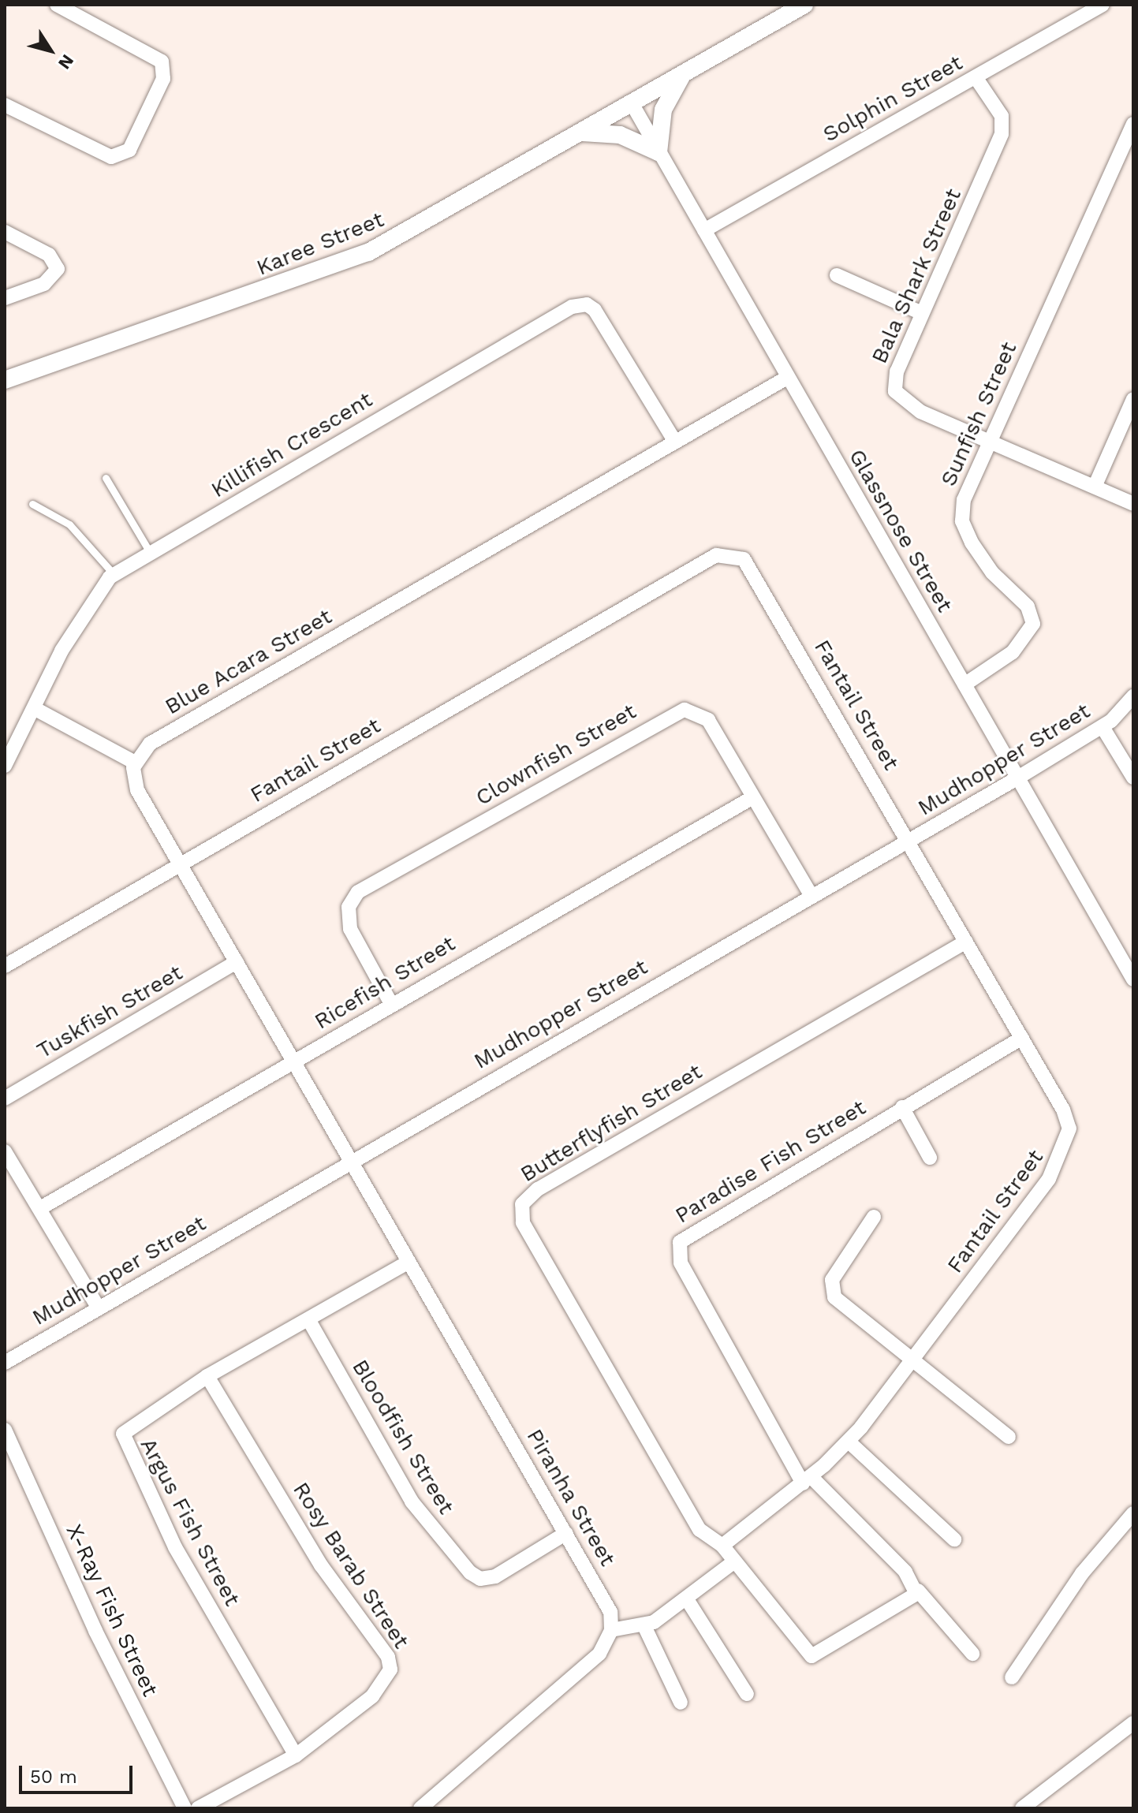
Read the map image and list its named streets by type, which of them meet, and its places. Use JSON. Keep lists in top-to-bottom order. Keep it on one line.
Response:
{"streets":{"street":["Solphin Street","Karee Street","Bala Shark Street","Sunfish Street","Killifish Crescent","Glassnose Street","Blue Acara Street","Fantail Street","Clownfish Street","Mudhopper Street","Ricefish Street","Tuskfish Street","Butterflyfish Street","Paradise Fish Street","Bloodfish Street","Piranha Street","Argus Fish Street","Rosy Barab Street","X-Ray Fish Street"]},"crossings":[["Solphin Street","Bala Shark Street"],["Solphin Street","Glassnose Street"],["Karee Street","Glassnose Street"],["Bala Shark Street","Sunfish Street"],["Sunfish Street","Glassnose Street"],["Killifish Crescent","Blue Acara Street"],["Glassnose Street","Blue Acara Street"],["Glassnose Street","Mudhopper Street"],["Fantail Street","Mudhopper Street"],["Fantail Street","Butterflyfish Street"],["Fantail Street","Paradise Fish Street"],["Clownfish Street","Mudhopper Street"],["Clownfish Street","Ricefish Street"],["Mudhopper Street","Piranha Street"],["Bloodfish Street","Piranha Street"],["Bloodfish Street","Argus Fish Street"],["Piranha Street","Argus Fish Street"],["Argus Fish Street","Rosy Barab Street"]],"scale_bar":"50 m","north":"bottom right"}
